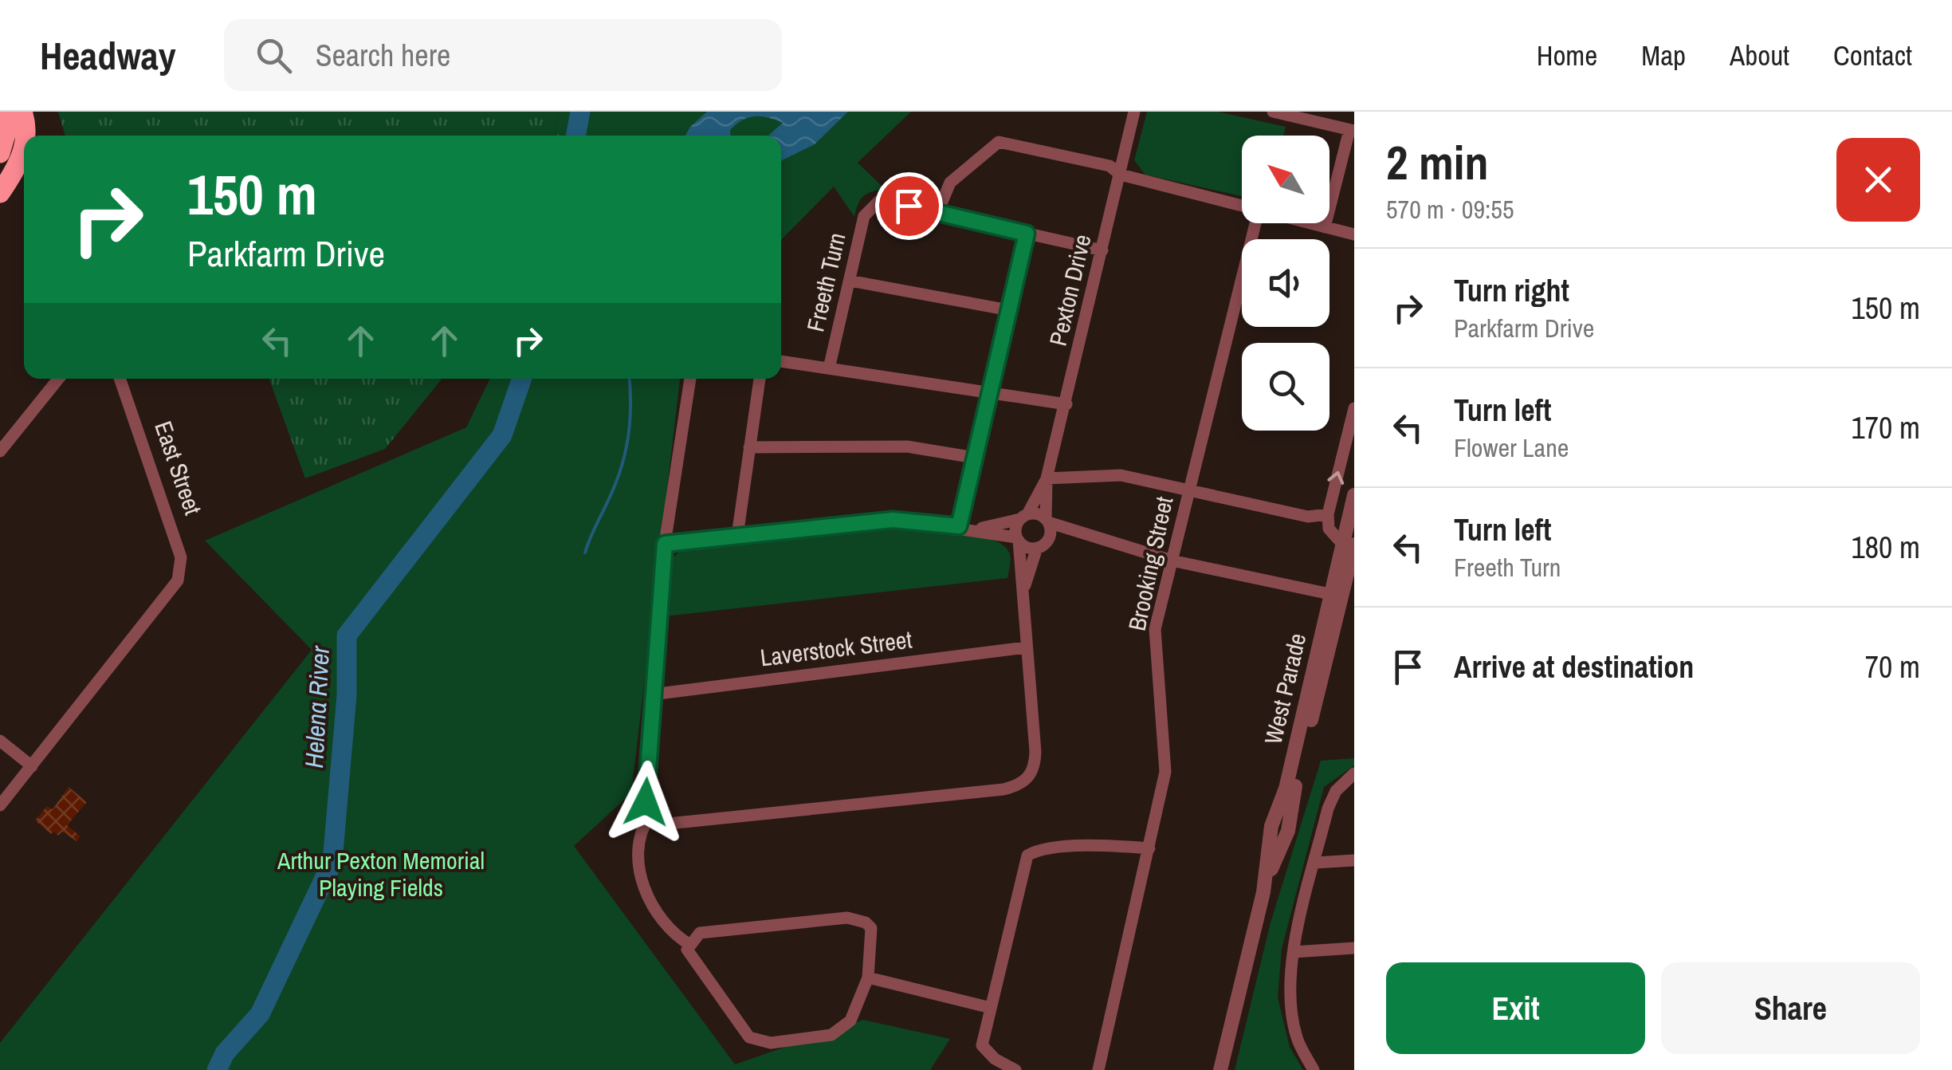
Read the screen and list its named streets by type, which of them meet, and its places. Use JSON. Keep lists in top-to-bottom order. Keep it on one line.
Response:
{"streets":{"street":["Freeth Turn","Pexton Drive","East Street","Brooking Street","Laverstock Street","West Parade"]},"crossings":[["Freeth Turn","Pexton Drive"]],"water":["Helena River"],"parks":["Arthur Pexton Memorial Playing Fields"],"north":"top left","page":{"header":"Headway","search":"Search here","nav":["Home","Map","About","Contact"],"heading":["2 min","570 m · 09:55"],"turn":["150 m","Parkfarm Drive"],"list":[{"name":"Turn right","note":"Parkfarm Drive","value":"150 m"},{"name":"Turn left","note":"Flower Lane","value":"170 m"},{"name":"Turn left","note":"Freeth Turn","value":"180 m"},{"name":"Arrive at destination","value":"70 m"}],"buttons":["Exit","Share"]}}
